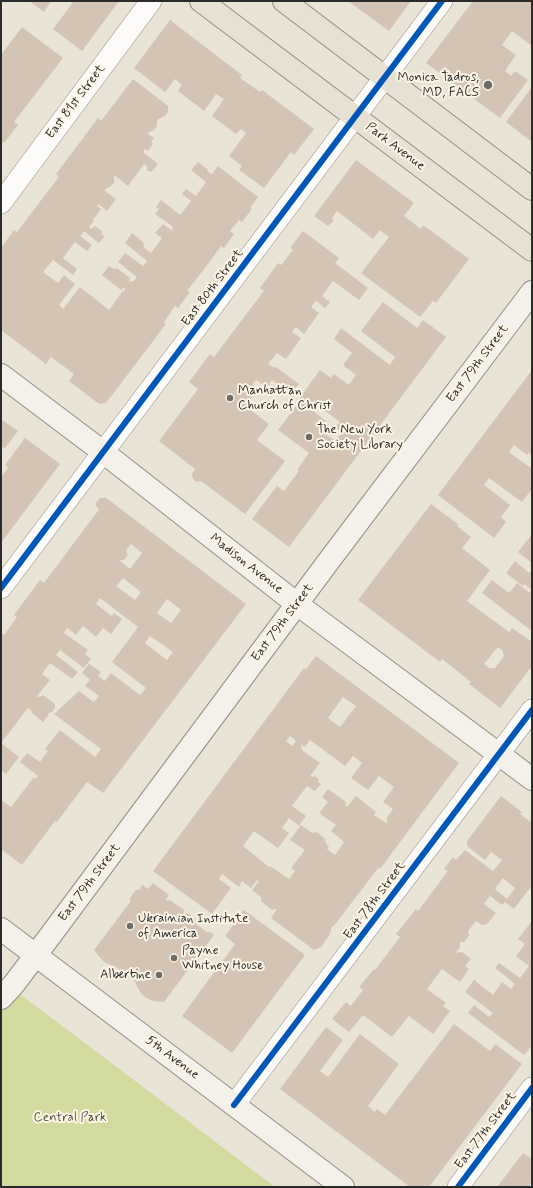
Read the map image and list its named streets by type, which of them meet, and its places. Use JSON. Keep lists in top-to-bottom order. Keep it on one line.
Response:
{"streets":{"main road":["Park Avenue","East 79th Street","Madison Avenue","5th Avenue"],"street":["East 81st Street","East 80th Street","East 78th Street","East 77th Street"]},"crossings":[["Park Avenue","East 80th Street"],["East 80th Street","Madison Avenue"],["East 79th Street","Madison Avenue"],["East 79th Street","5th Avenue"],["Madison Avenue","East 78th Street"],["East 78th Street","5th Avenue"]],"parks":["Central Park"],"places":["Monica Tadros, MD, FACS","Manhattan Church of Christ","The New York Society Library","Ukrainian Institute of America","Payne Whitney House","Albertine"]}
